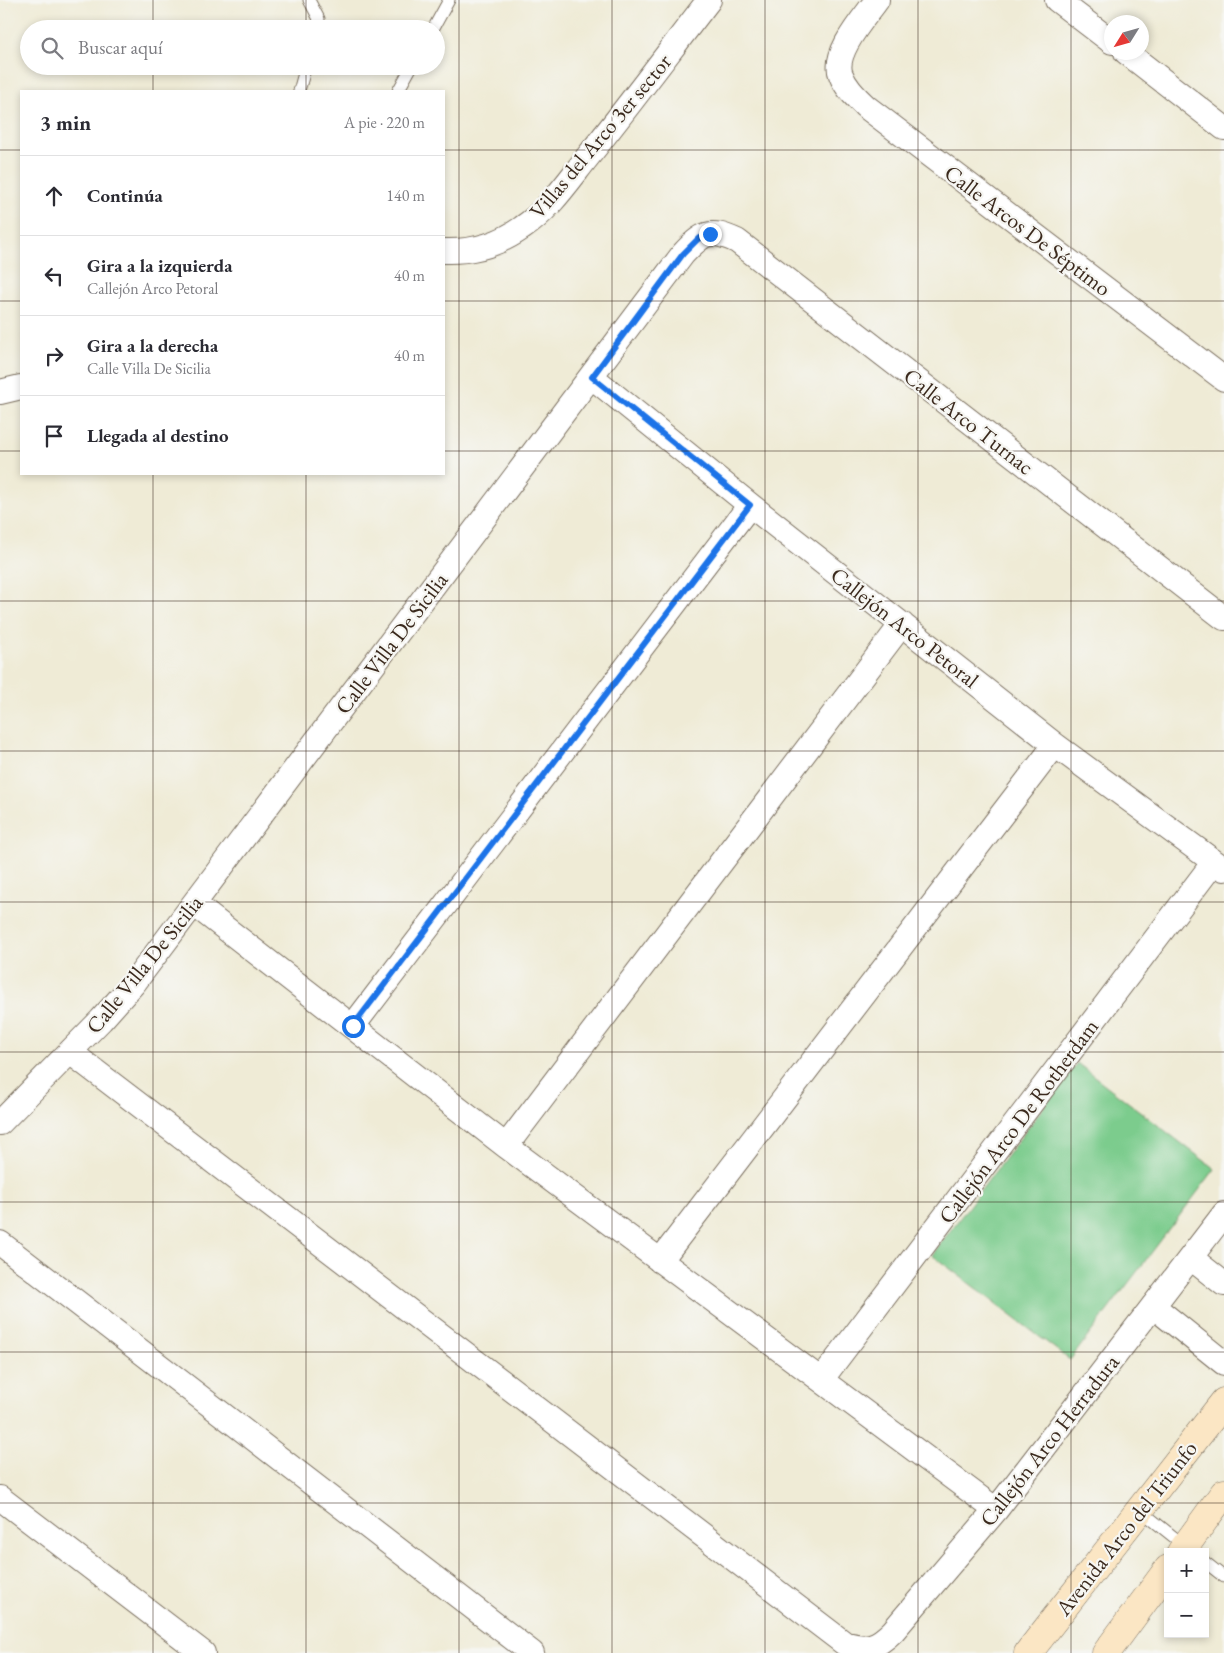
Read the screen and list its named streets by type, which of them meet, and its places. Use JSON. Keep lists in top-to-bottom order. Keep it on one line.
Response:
{"streets":{"street":["Villas del Arco 3er sector","Calle Arcos De Séptimo","Calle Arco Turnac","Callejón Arco Petoral","Calle Villa De Sicilia","Callejón Arco De Rotherdam","Callejón Arco Herradura","Avenida Arco del Triunfo"]},"crossings":[["Calle Arco Turnac","Calle Villa De Sicilia"],["Callejón Arco Petoral","Calle Villa De Sicilia"],["Callejón Arco Petoral","Callejón Arco De Rotherdam"],["Calle Villa De Sicilia","Callejón Arco Herradura"]],"north":"bottom left","page":{"search":"Buscar aquí","heading":["3 min","A pie · 220 m"],"list":[["Continúa","140 m"],["Gira a la izquierda","Callejón Arco Petoral","40 m"],["Gira a la derecha","Calle Villa De Sicilia","40 m"],"Llegada al destino"],"map_buttons":["+","−"]}}
